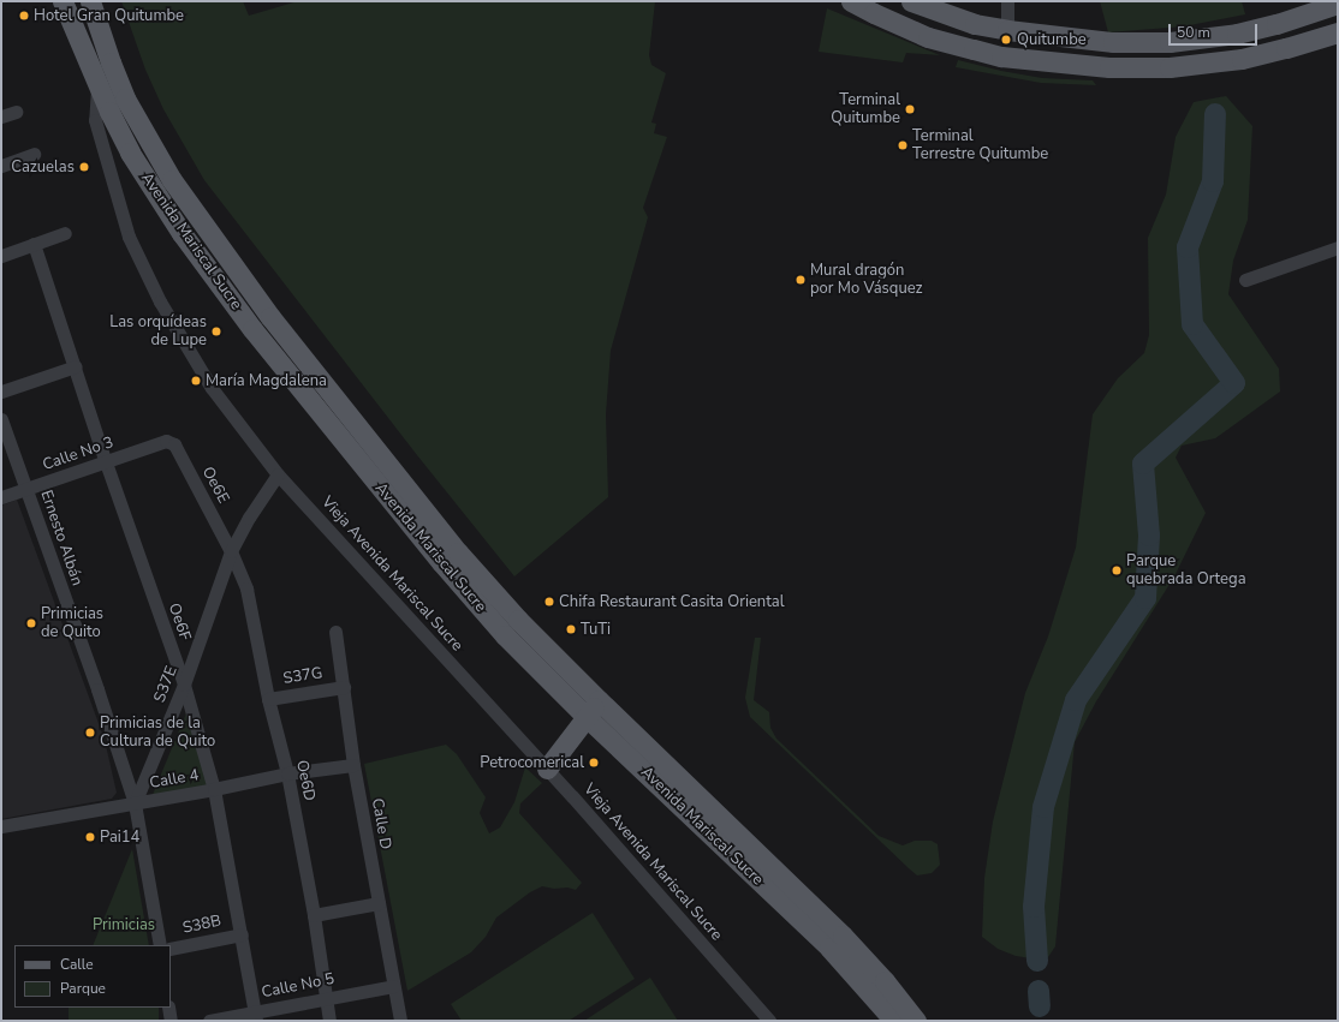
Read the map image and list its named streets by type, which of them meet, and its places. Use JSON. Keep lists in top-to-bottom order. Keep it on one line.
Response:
{"streets":{"main road":["Avenida Mariscal Sucre"],"street":["Calle No 3","Oe6E","Ernesto Albán","Vieja Avenida Mariscal Sucre","Oe6F","S37G","S37E","Calle 4","Oe6D","Calle D","S38B","Calle No 5"]},"crossings":[["Avenida Mariscal Sucre","Vieja Avenida Mariscal Sucre"],["Calle No 3","Oe6E"],["Calle No 3","Ernesto Albán"],["Calle No 3","Oe6F"],["Oe6E","S37E"],["Oe6E","Oe6D"],["Ernesto Albán","S37E"],["Ernesto Albán","Calle 4"],["Vieja Avenida Mariscal Sucre","S37E"],["Oe6F","S37E"],["Oe6F","Calle 4"],["Oe6F","S38B"],["Oe6F","Calle No 5"],["S37G","Oe6D"],["S37G","Calle D"],["S37E","Calle 4"],["S37E","Oe6D"],["Calle 4","Oe6D"],["Calle 4","Calle D"],["Oe6D","Calle No 5"],["Calle D","Calle No 5"]],"parks":["Primicias"],"places":["Hotel Gran Quitumbe","Quitumbe","Terminal Quitumbe","Terminal Terrestre Quitumbe","Cazuelas","Mural dragón por Mo Vásquez","Las orquídeas de Lupe","María Magdalena","Parque quebrada Ortega","Chifa Restaurant Casita Oriental","Primicias de Quito","TuTi","Primicias de la Cultura de Quito","Petrocomerical","Pai14"],"legend":["Calle","Parque"],"scale_bar":"50 m"}
